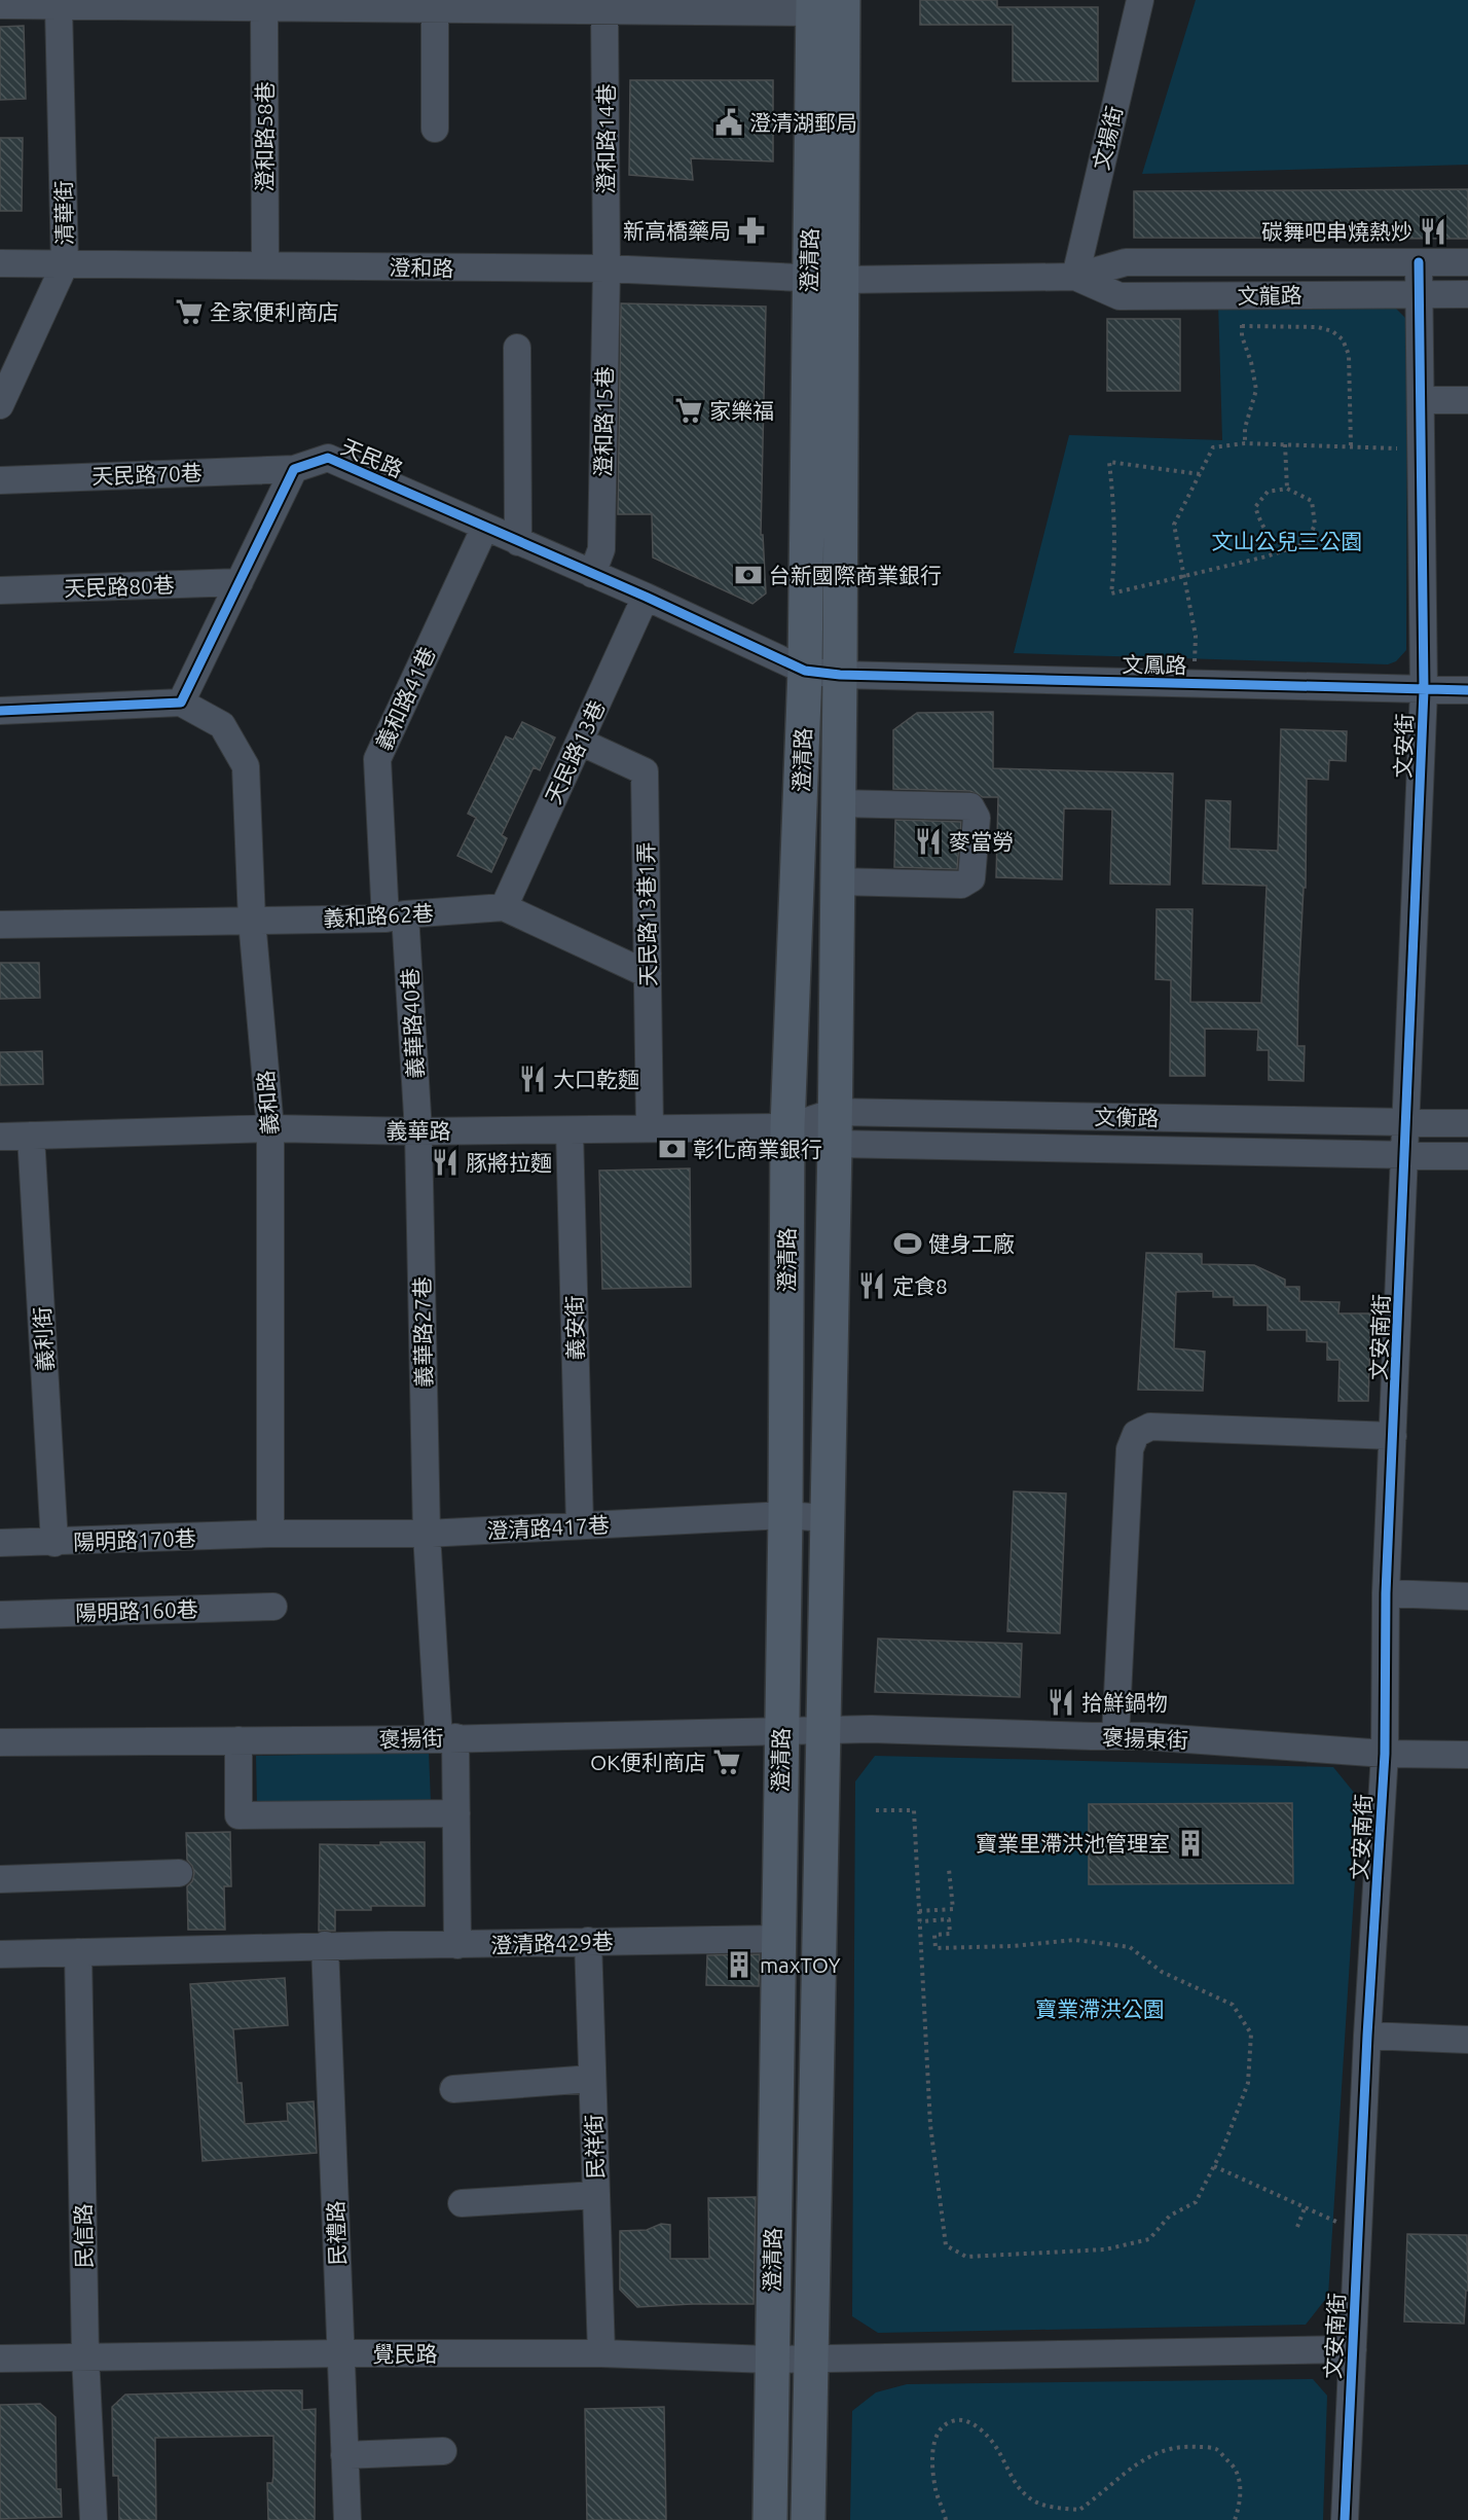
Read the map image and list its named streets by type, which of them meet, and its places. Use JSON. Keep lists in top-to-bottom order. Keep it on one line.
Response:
{"streets":{"main road":["澄清路"],"street":["澄和路58巷","文揚街","澄和路14巷","清華街","澄和路","文龍路","澄和路15巷","天民路","天民路70巷","天民路80巷","文鳳路","義和路41巷","文安街","天民路13巷","天民路13巷1弄","義和路62巷","義華路40巷","義和路","文衡路","義華路","義安街","義華路27巷","文安南街","義利街","澄清路417巷","陽明路170巷","陽明路160巷","褒揚街","褒揚東街","澄清路429巷","民祥街","民禮路","民信路","覺民路"]},"crossings":[["澄和路58巷","澄和路"],["文揚街","文龍路"],["澄和路14巷","澄和路"],["澄和路14巷","澄和路15巷"],["清華街","澄和路"],["澄清路","澄和路"],["澄清路","文龍路"],["澄清路","天民路"],["澄清路","文鳳路"],["澄清路","文衡路"],["澄清路","義華路"],["澄清路","澄清路417巷"],["澄清路","褒揚街"],["澄清路","褒揚東街"],["澄清路","澄清路429巷"],["澄清路","覺民路"],["澄和路","文龍路"],["澄和路","澄和路15巷"],["文龍路","文安街"],["澄和路15巷","天民路"],["天民路","天民路70巷"],["天民路","文鳳路"],["天民路","義和路41巷"],["天民路","天民路13巷"],["文鳳路","文安街"],["義和路41巷","義和路62巷"],["義和路41巷","義華路40巷"],["文安街","文衡路"],["文安街","文安南街"],["天民路13巷","天民路13巷1弄"],["天民路13巷","義和路62巷"],["天民路13巷1弄","義華路"],["義和路62巷","義華路40巷"],["義和路62巷","義和路"],["義華路40巷","義華路"],["義華路40巷","義華路27巷"],["義和路","義華路"],["義和路","澄清路417巷"],["義和路","陽明路170巷"],["文衡路","義華路"],["文衡路","文安南街"],["義華路","義安街"],["義華路","義華路27巷"],["義華路","義利街"],["義安街","澄清路417巷"],["義華路27巷","澄清路417巷"],["義華路27巷","褒揚街"],["義華路27巷","澄清路429巷"],["文安南街","褒揚東街"],["文安南街","覺民路"],["義利街","陽明路170巷"],["澄清路417巷","陽明路170巷"],["褒揚街","褒揚東街"],["澄清路429巷","民祥街"],["澄清路429巷","民禮路"],["澄清路429巷","民信路"],["民祥街","覺民路"],["民禮路","覺民路"],["民信路","覺民路"]],"parks":["文山公兒三公園","寶業滯洪公園"],"places":{"public building":["澄清湖郵局"],"pharmacy":["新高橋藥局"],"restaurant":["碳舞吧串燒熱炒","麥當勞","大口乾麵","豚將拉麵","定食8","拾鮮鍋物"],"supermarket":["全家便利商店","家樂福","OK便利商店"],"bank":["台新國際商業銀行","彰化商業銀行"],"sports":["健身工廠"],"building":["寶業里滯洪池管理室","maxTOY"]}}
